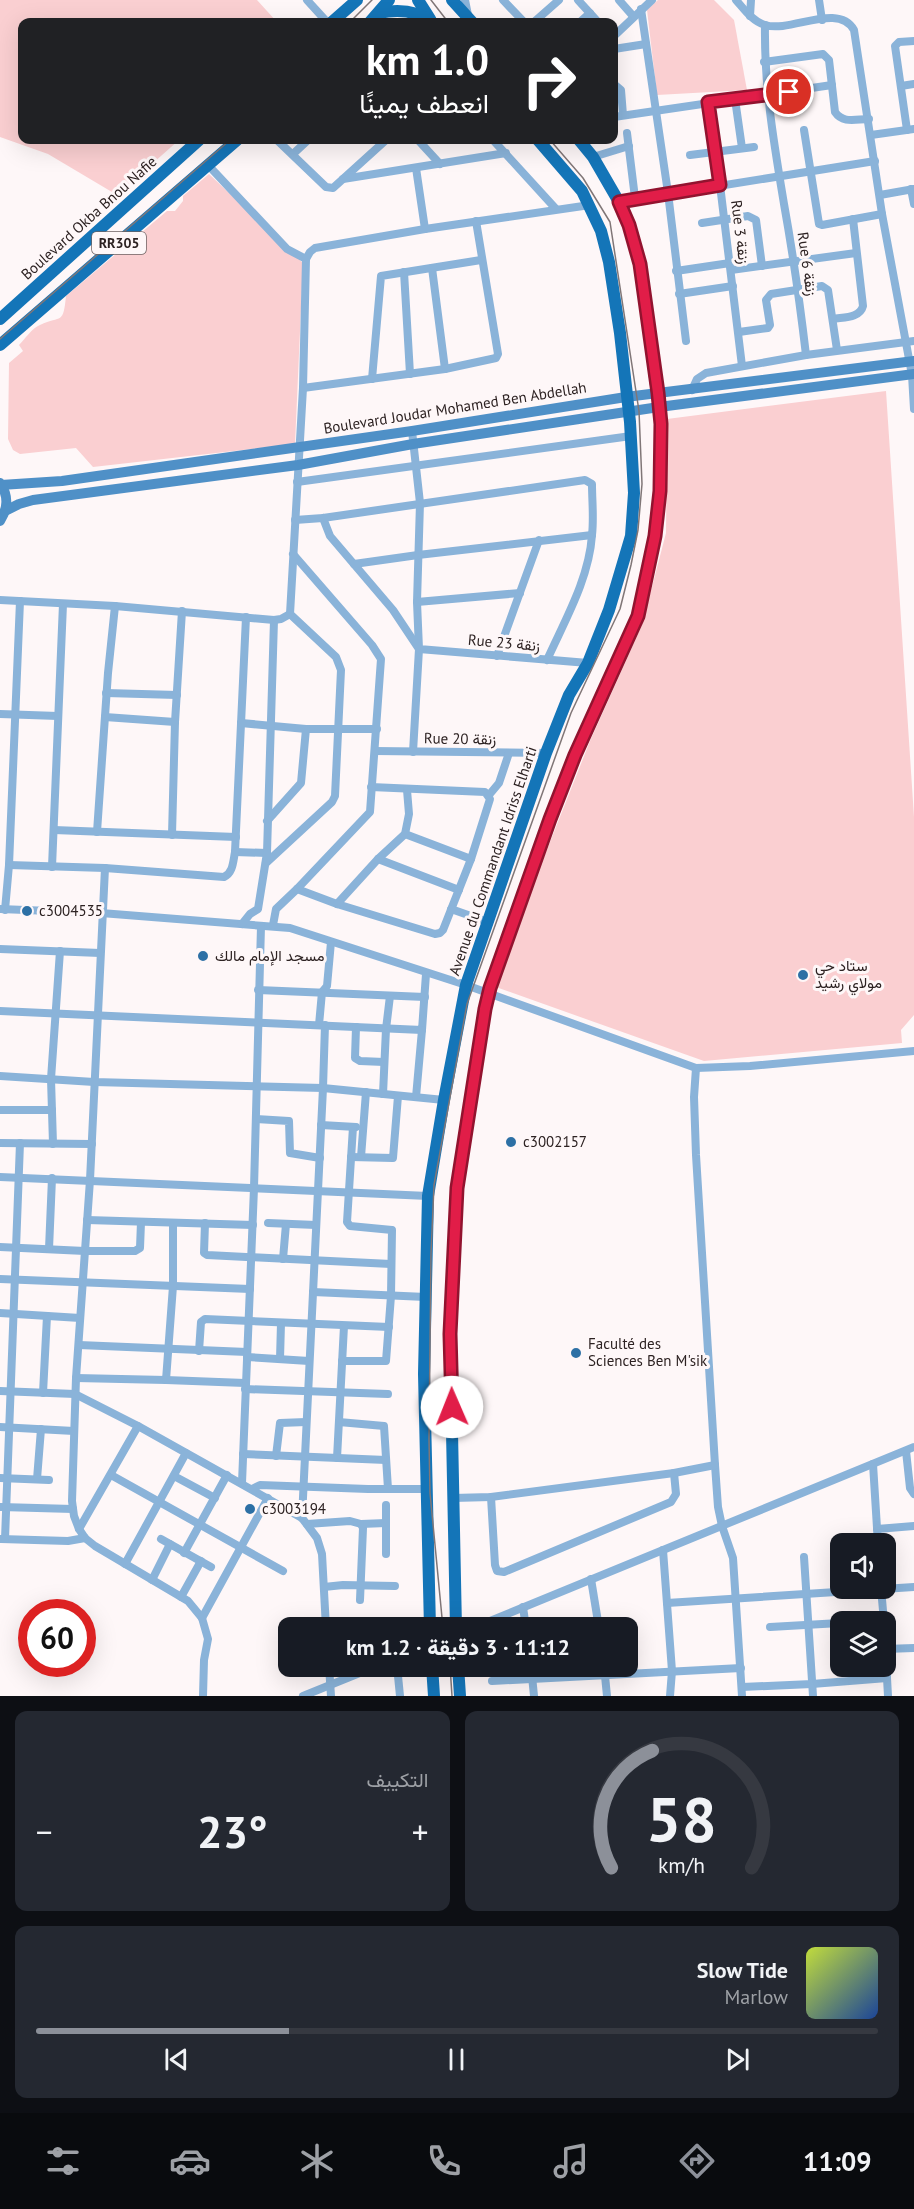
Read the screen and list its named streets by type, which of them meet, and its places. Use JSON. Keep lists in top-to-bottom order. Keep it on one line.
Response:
{"streets":{"main road":["Boulevard Okba Bnou Nafie","RR305","Boulevard Joudar Mohamed Ben Abdellah","Avenue du Commandant Idriss Elharti"],"street":["Rue 3 زنقة","Rue 6 زنقة","Rue 23 زنقة","Rue 20 زنقة"]},"crossings":[["Boulevard Joudar Mohamed Ben Abdellah","Avenue du Commandant Idriss Elharti"],["Rue 23 زنقة","Avenue du Commandant Idriss Elharti"],["Rue 20 زنقة","Avenue du Commandant Idriss Elharti"]],"places":["c3004535","مسجد الإمام مالك","ستاد حي مولاي رشيد","c3002157","Faculté des Sciences Ben M'sik","c3003194"],"page":{"turn":["1.0 km","انعطف يمينًا"],"limit":"60","trip":"11:12 · 3 دقيقة · 1.2 km","tile":"التكييف","heat":["−","23°","+"],"song":["Slow Tide","Marlow"],"tabs":"11:09","gauge":["58","km/h"]}}
